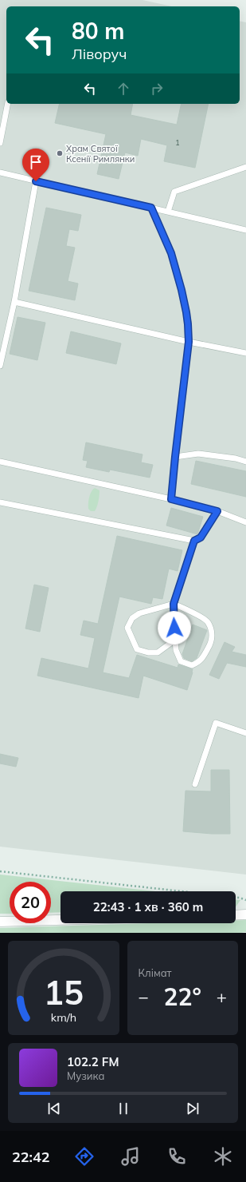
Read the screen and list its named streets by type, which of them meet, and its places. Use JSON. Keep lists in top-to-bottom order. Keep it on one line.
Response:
{"places":["Храм Святої Ксенії Римлянки"],"house_numbers":["1"],"page":{"turn":["80 m","Ліворуч"],"limit":"20","trip":"22:43 · 1 хв · 360 m","tile":"Клімат","heat":["−","22°","+"],"song":["102.2 FM","Музика"],"tabs":"22:42","gauge":["15","km/h"]}}
